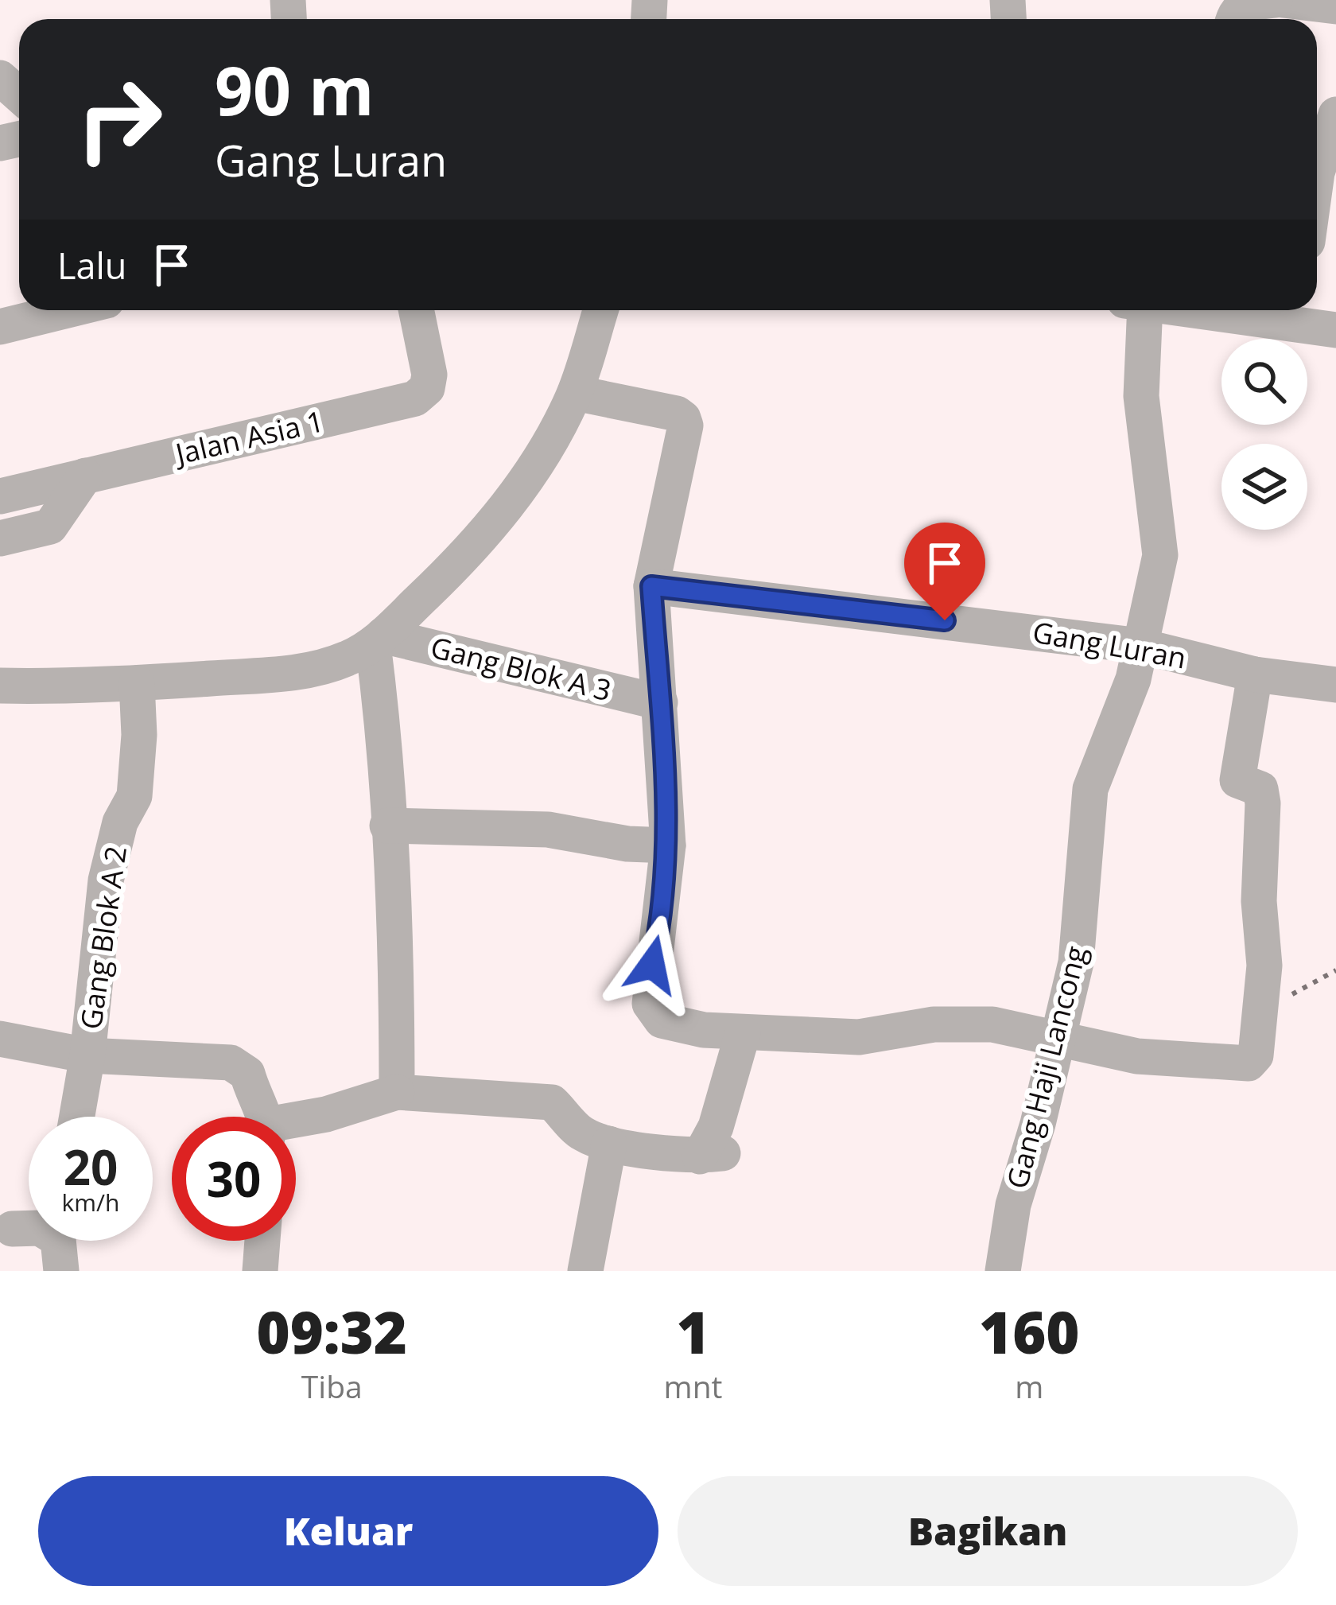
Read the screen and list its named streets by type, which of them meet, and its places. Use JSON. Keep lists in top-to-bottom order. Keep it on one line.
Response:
{"streets":{"street":["Jalan Asia 1","Gang Luran","Gang Blok A 3","Gang Blok A 2","Gang Haji Lancong"]},"crossings":[["Gang Luran","Gang Haji Lancong"]],"page":{"turn":["90 m","Gang Luran"],"then":"Lalu","speed":"20 km/h","limit":"30","eta":["09:32","Tiba","1","mnt","160","m"],"buttons":["Keluar","Bagikan"]}}
